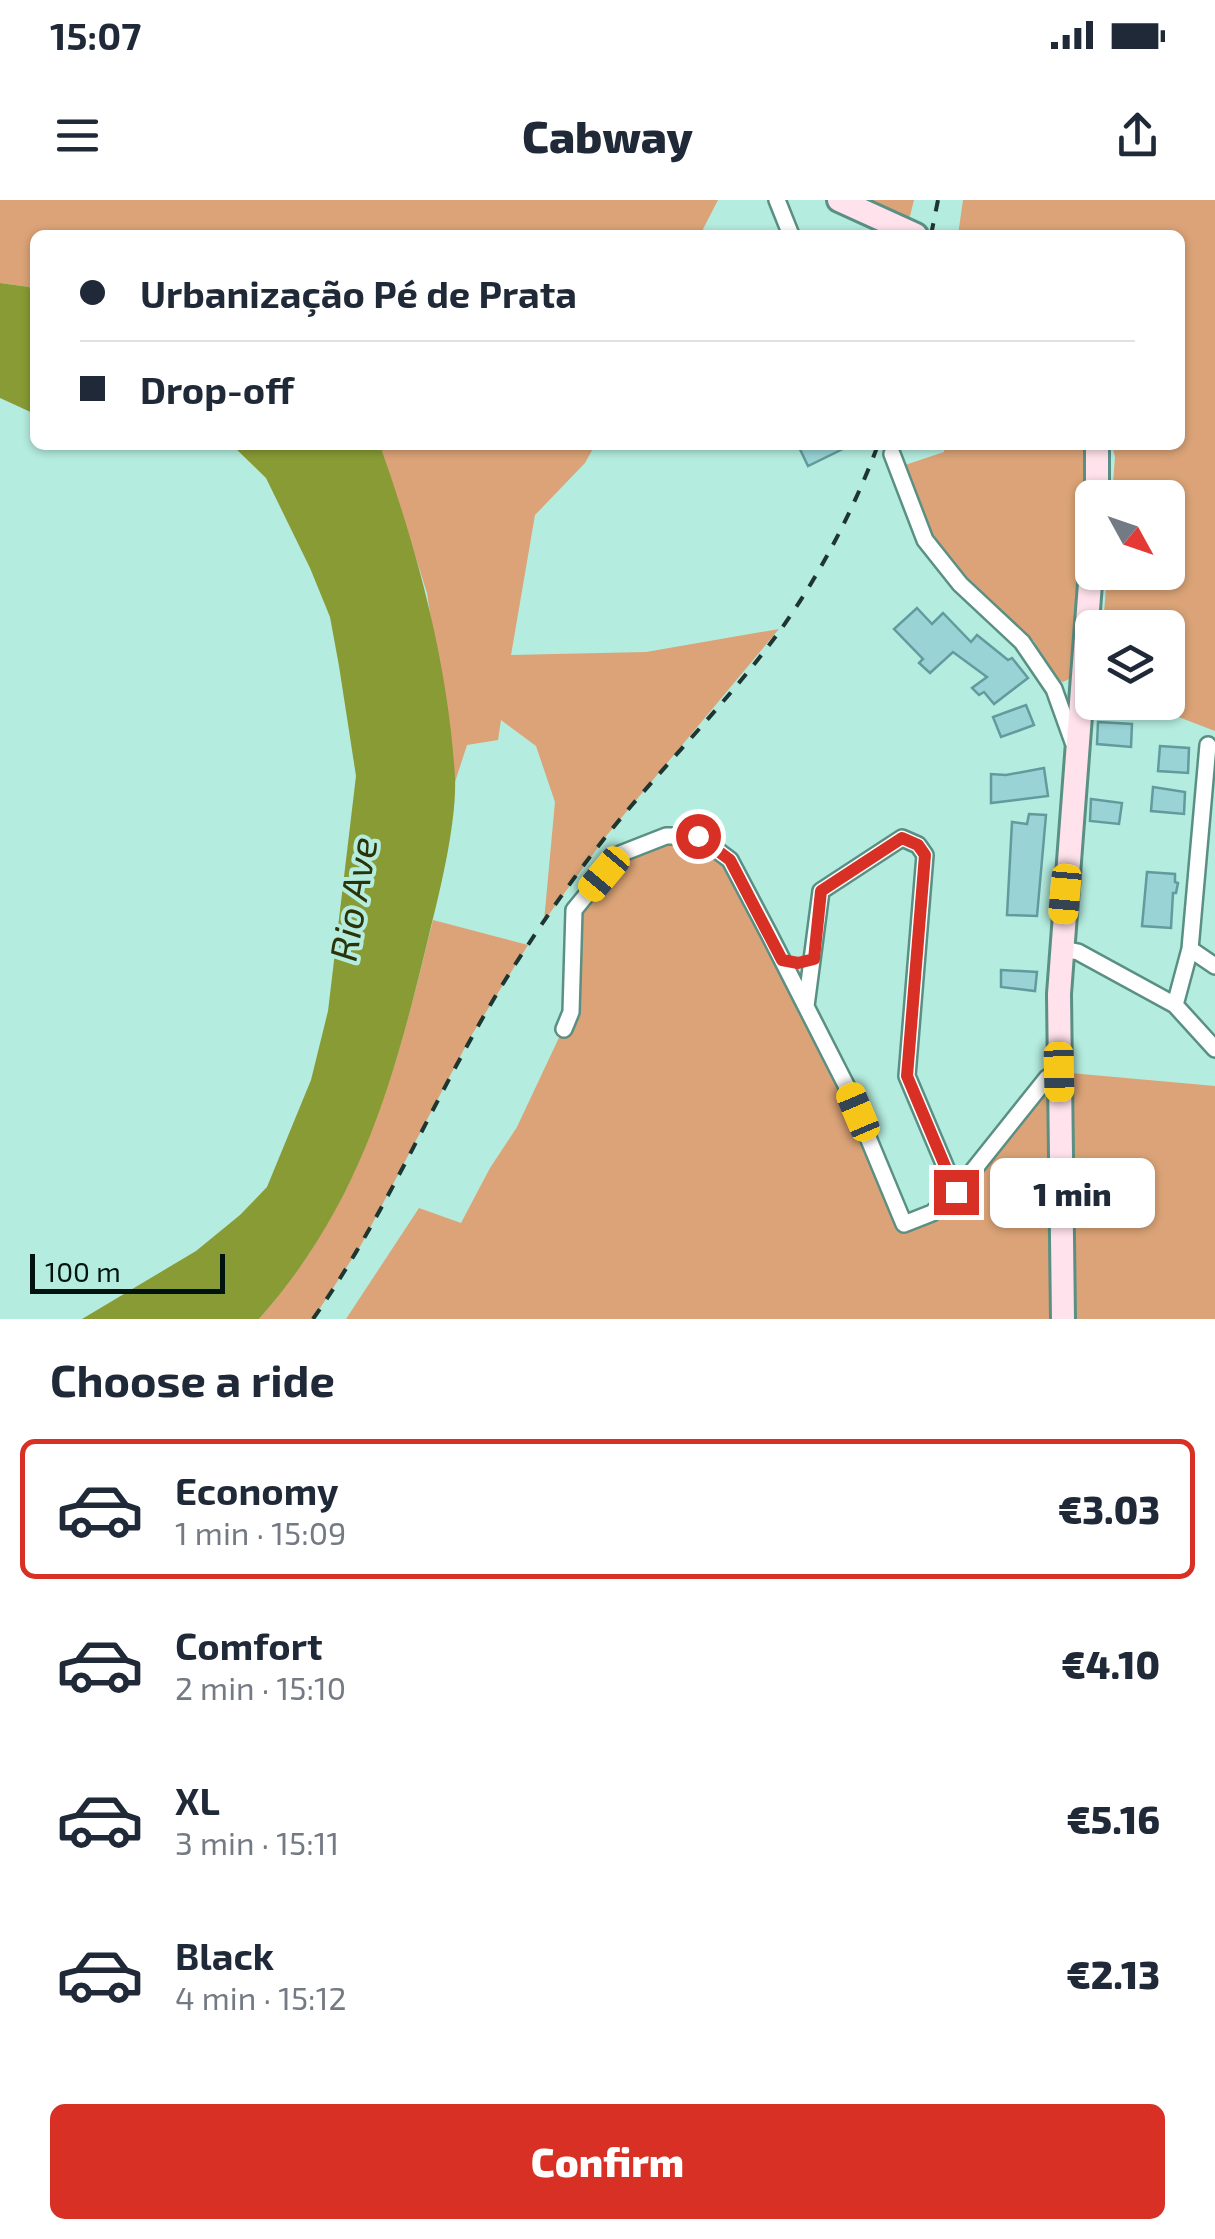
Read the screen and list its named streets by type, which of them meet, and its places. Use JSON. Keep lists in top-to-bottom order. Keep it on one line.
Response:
{"water":["Rio Ave"],"scale_bar":"100 m","north":"bottom right","page":{"status":"15:07","header":"Cabway","banner":["Urbanização Pé de Prata","Drop-off"],"bubble":"1 min","scale":"100 m","heading":"Choose a ride","list":[{"name":"Economy","note":"1 min · 15:09","value":"€3.03"},{"name":"Comfort","note":"2 min · 15:10","value":"€4.10"},{"name":"XL","note":"3 min · 15:11","value":"€5.16"},{"name":"Black","note":"4 min · 15:12","value":"€2.13"}],"buttons":"Confirm"}}
